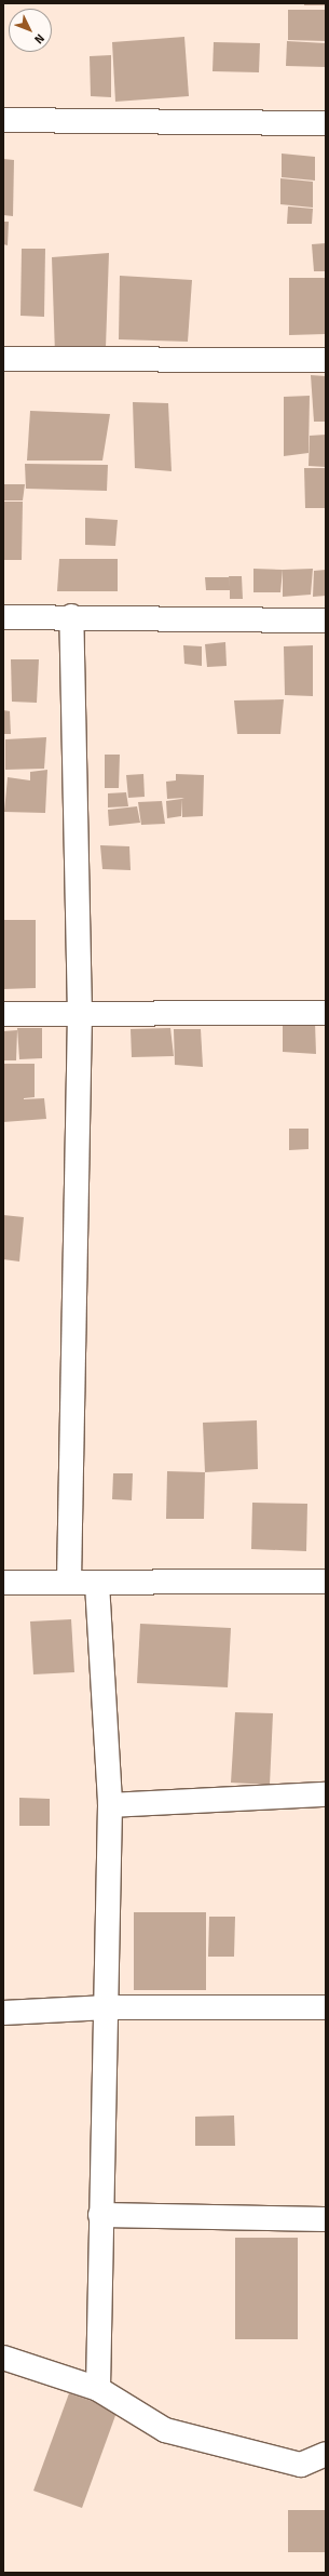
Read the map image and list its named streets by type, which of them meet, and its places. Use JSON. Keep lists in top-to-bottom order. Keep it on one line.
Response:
{"north":"bottom right"}
